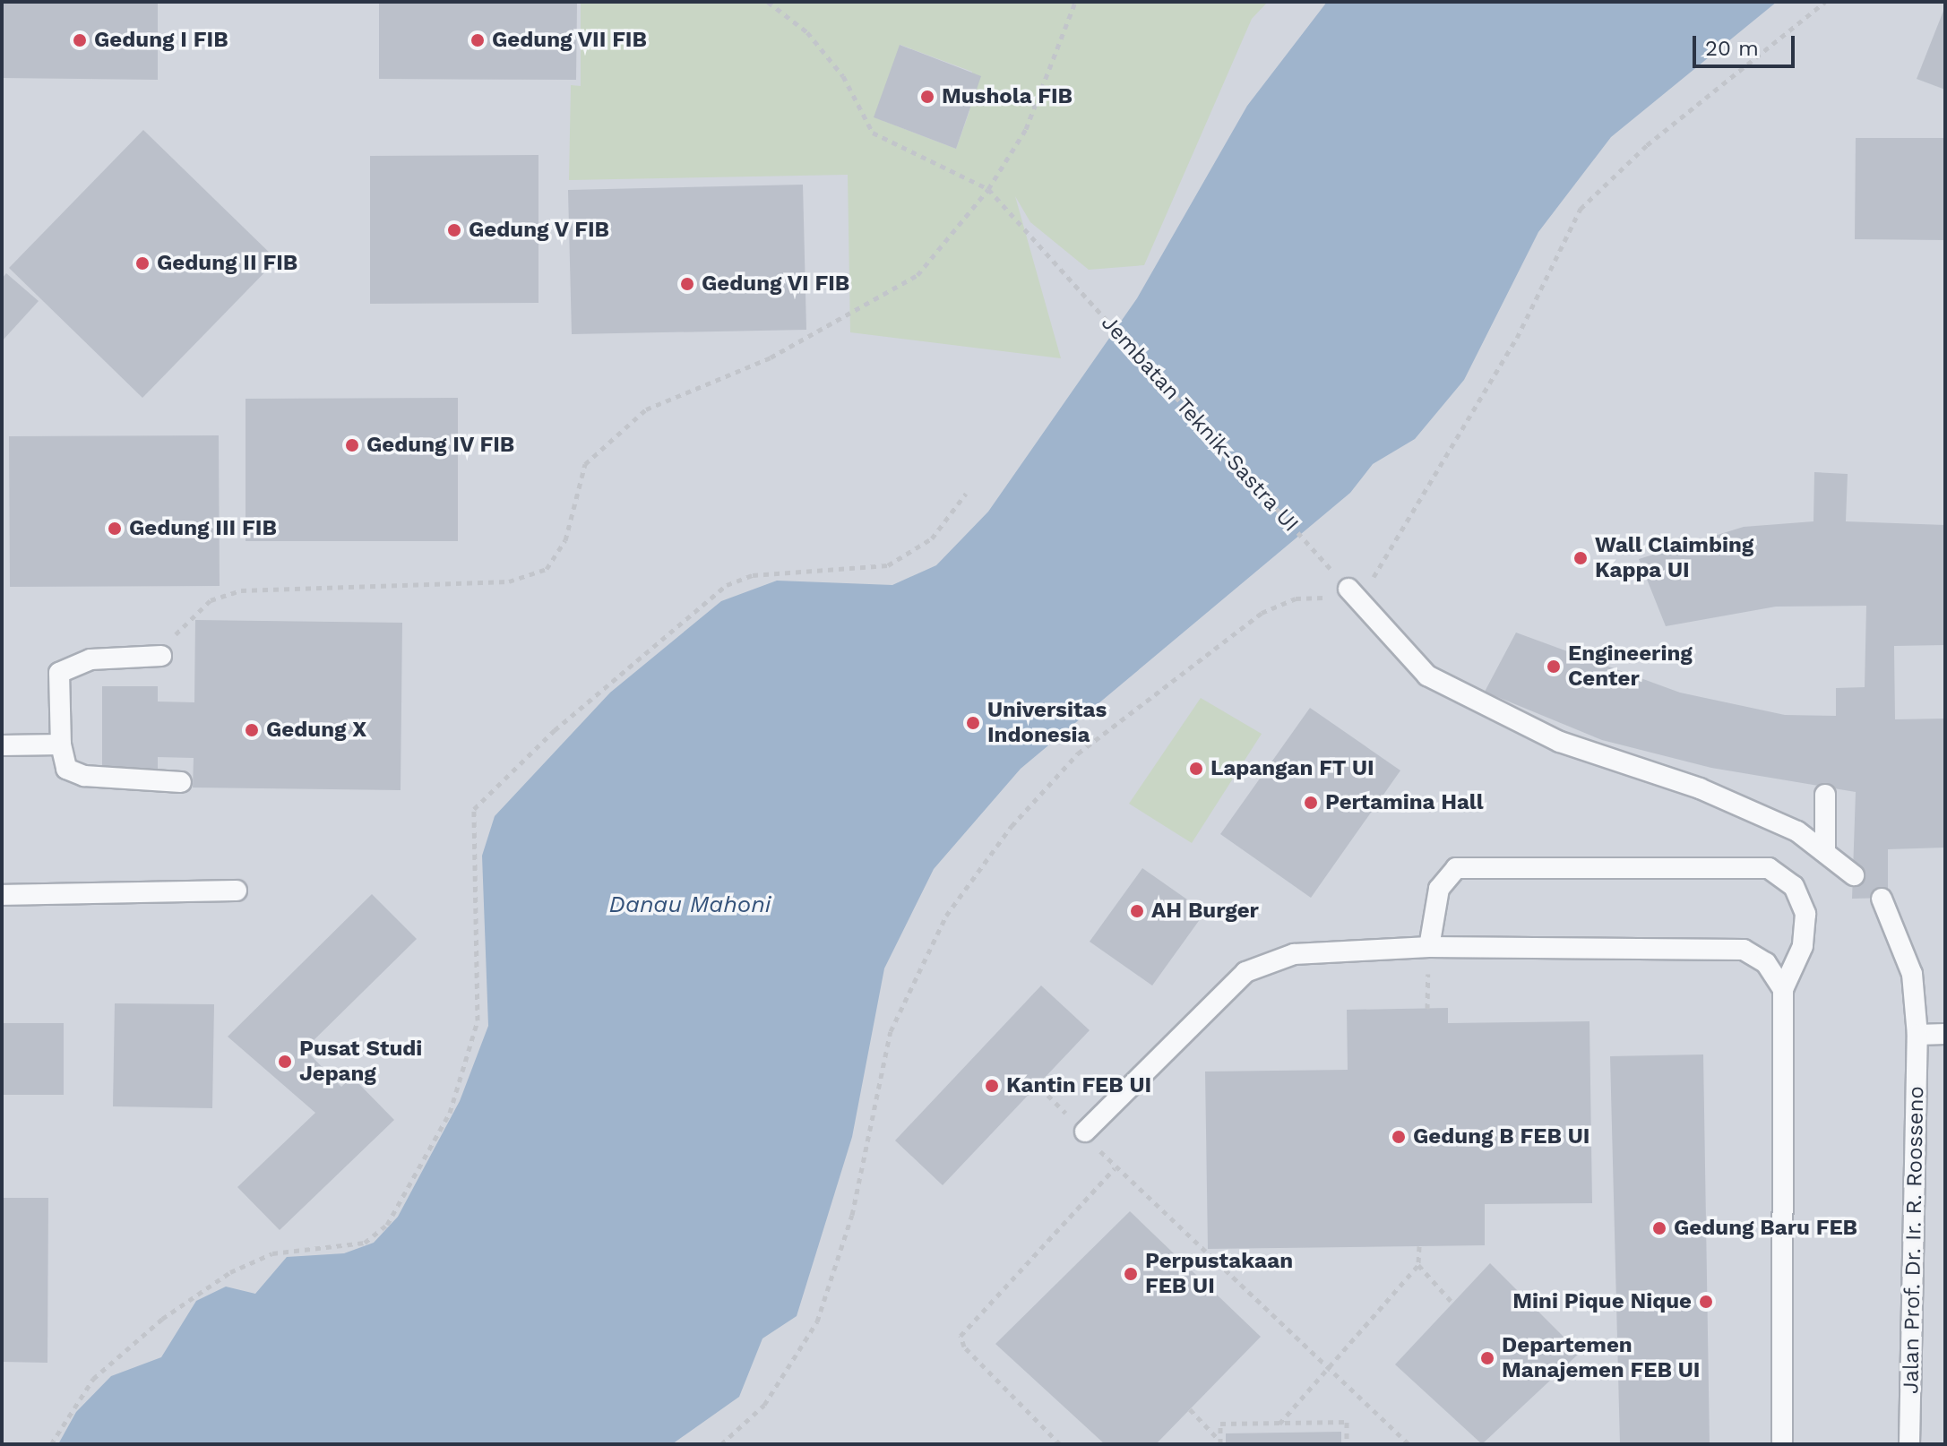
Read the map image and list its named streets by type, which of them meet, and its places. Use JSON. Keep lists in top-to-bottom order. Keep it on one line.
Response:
{"streets":{"lane":["Jalan Prof. Dr. Ir. R. Roosseno"],"path":["Jembatan Teknik-Sastra UI"]},"water":["Danau Mahoni"],"places":["Gedung I FIB","Gedung VII FIB","Mushola FIB","Gedung V FIB","Gedung II FIB","Gedung VI FIB","Gedung IV FIB","Gedung III FIB","Wall Claimbing Kappa UI","Engineering Center","Universitas Indonesia","Gedung X","Lapangan FT UI","Pertamina Hall","AH Burger","Pusat Studi Jepang","Kantin FEB UI","Gedung B FEB UI","Gedung Baru FEB","Perpustakaan FEB UI","Mini Pique Nique","Departemen Manajemen FEB UI"],"scale_bar":"20 m"}
